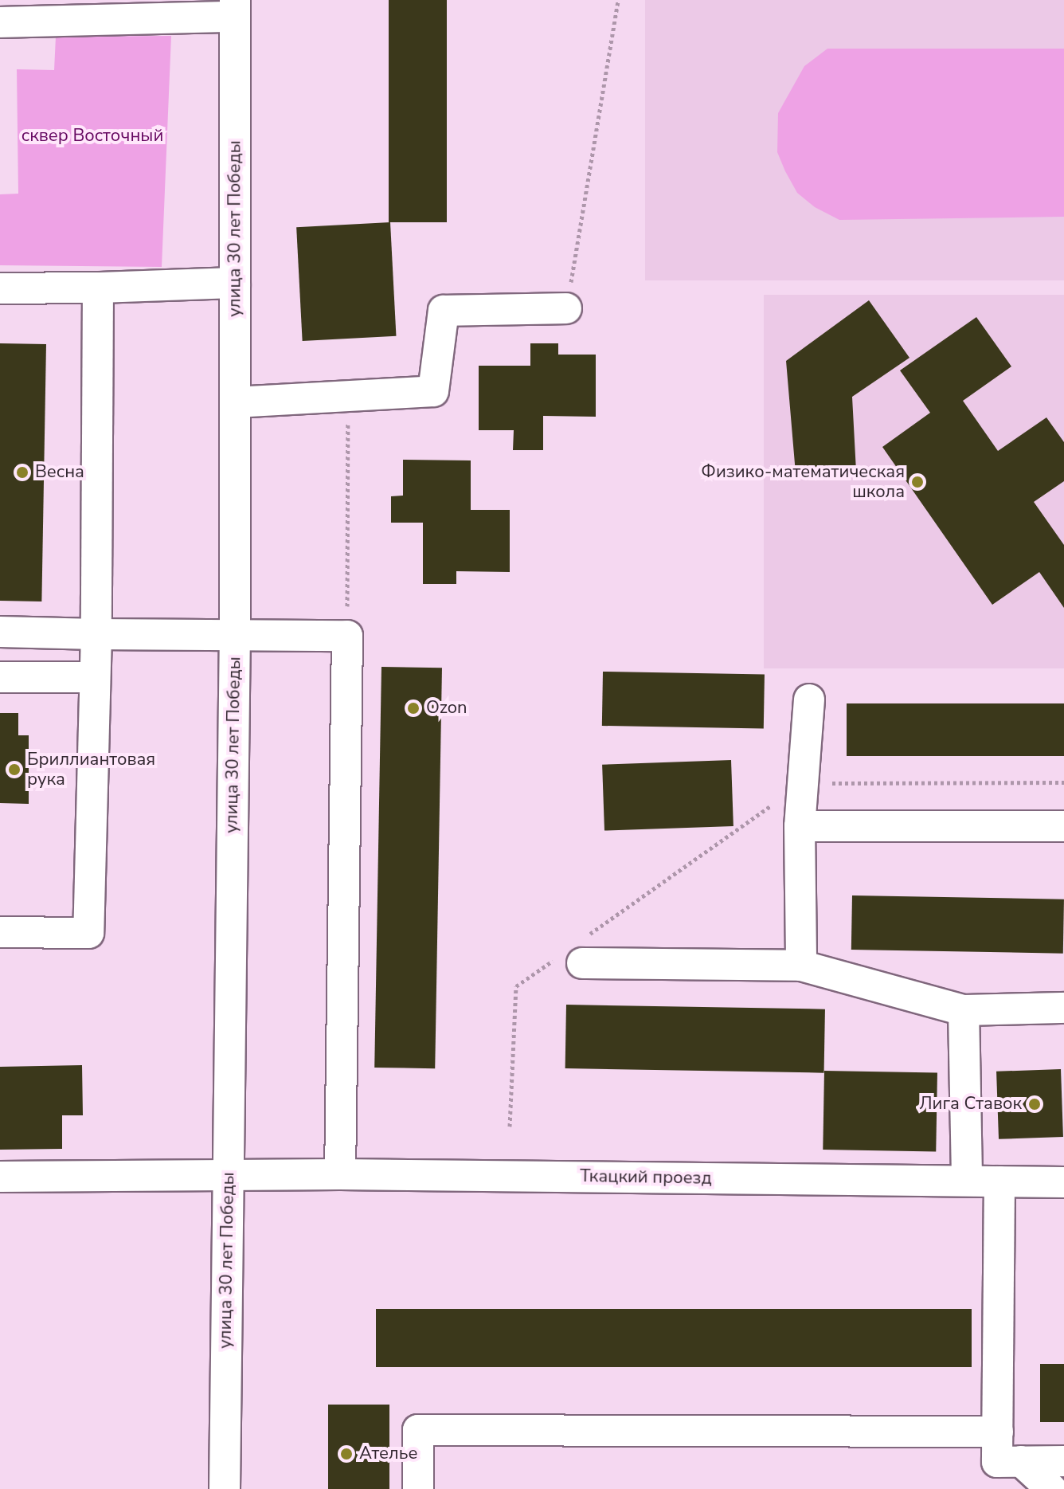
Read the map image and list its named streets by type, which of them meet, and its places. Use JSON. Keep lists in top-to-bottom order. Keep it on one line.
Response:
{"streets":{"street":["улица 30 лет Победы","Ткацкий проезд"]},"crossings":[["улица 30 лет Победы","Ткацкий проезд"]],"parks":["сквер Восточный"],"places":["Весна","Физико-математическая школа","Ozon","Бриллиантовая рука","Лига Ставок","Ателье"]}
